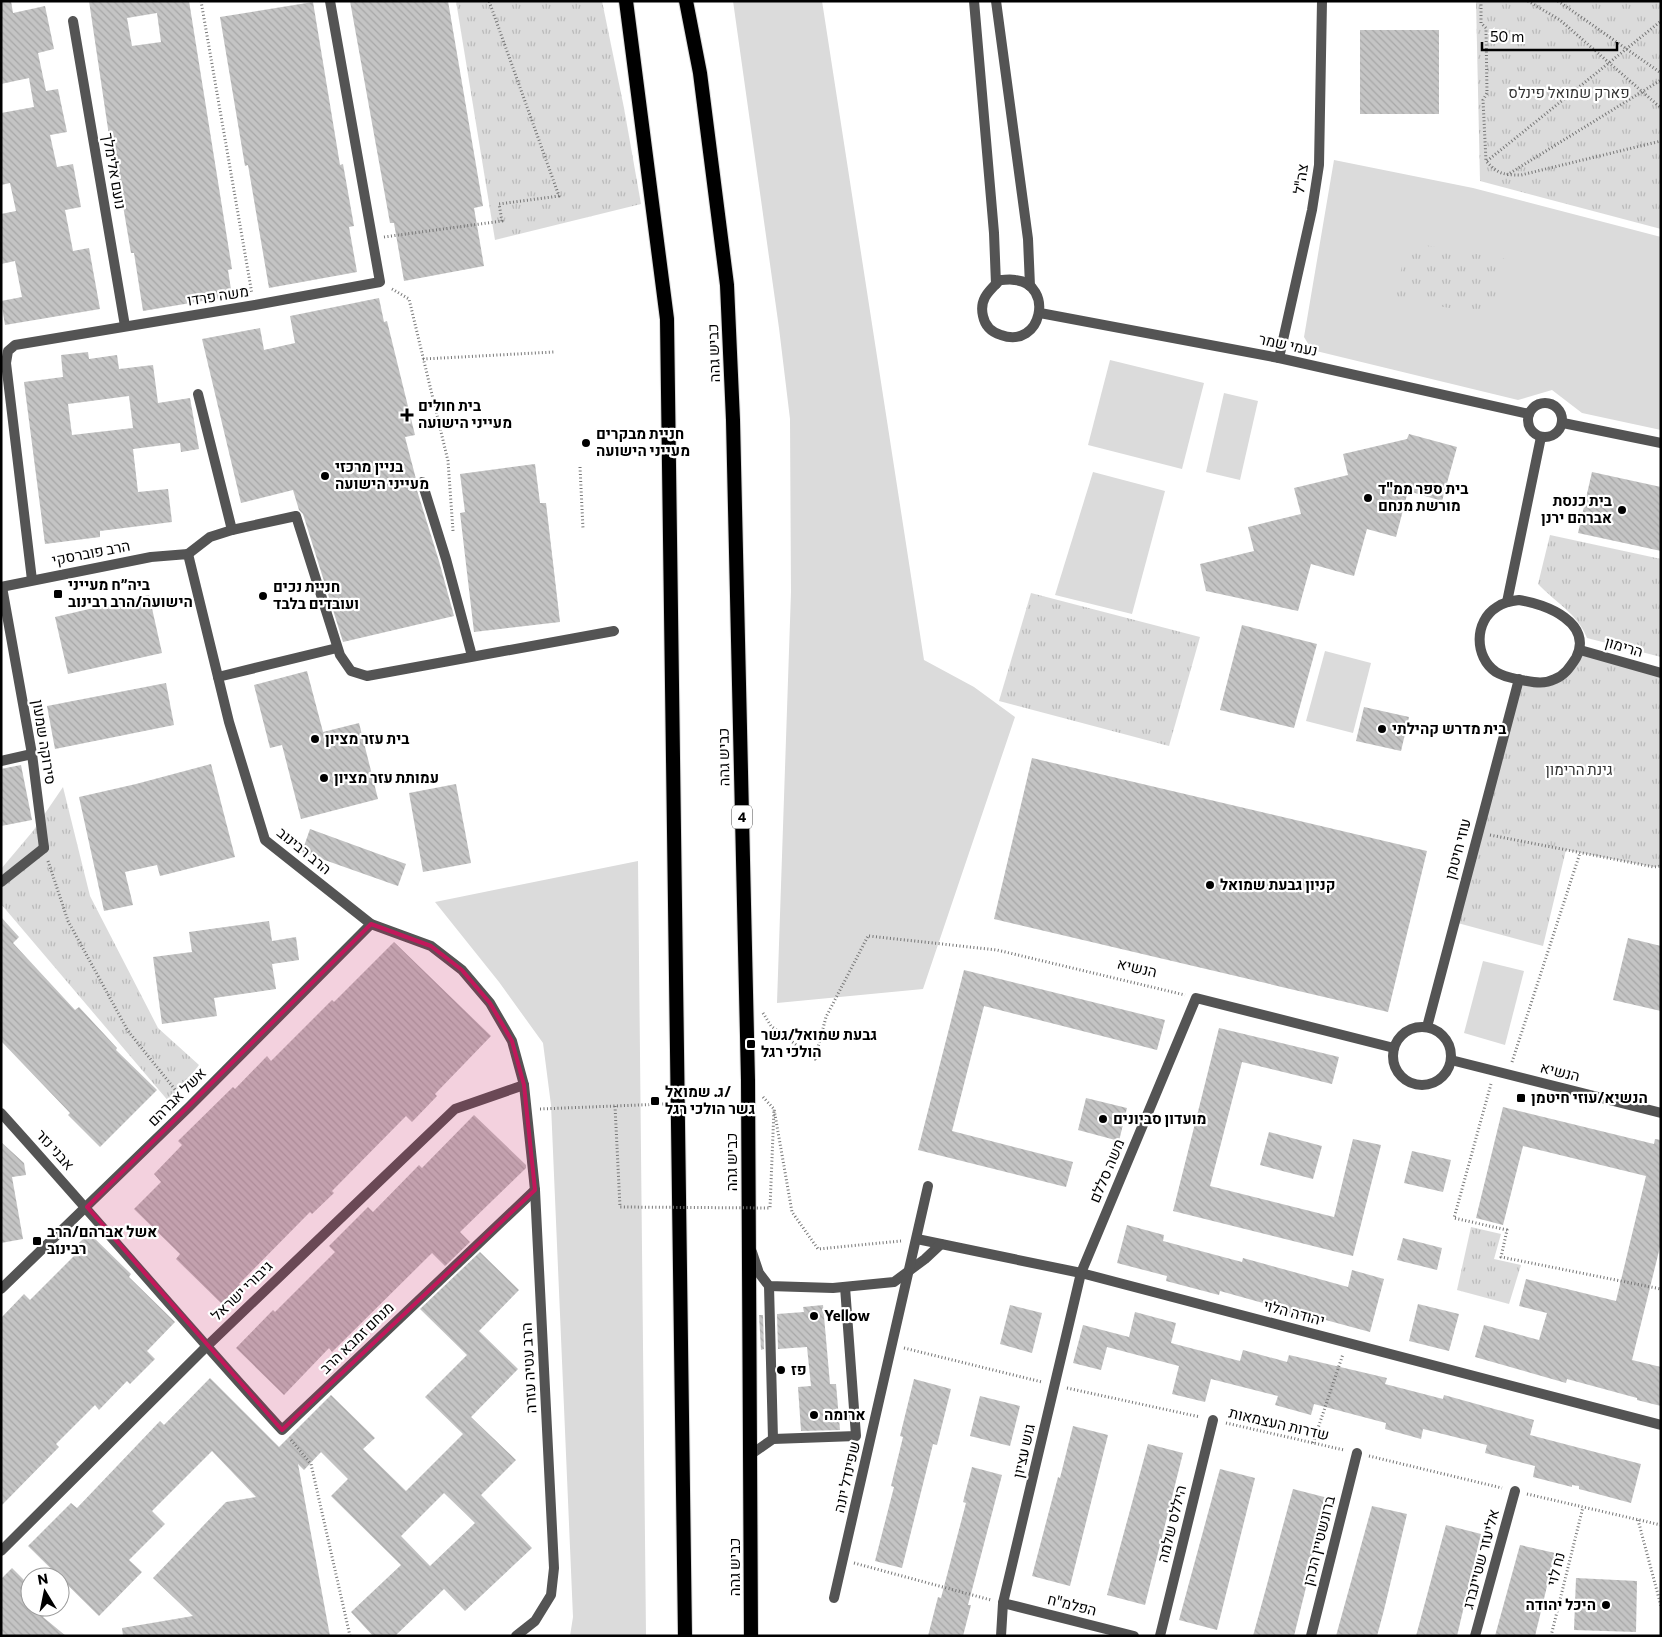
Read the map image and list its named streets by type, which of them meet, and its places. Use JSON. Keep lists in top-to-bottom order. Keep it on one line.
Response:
{"streets":{"highway":["כביש גהה","4"],"street":["נועם אלימלך","צה\"ל","משה פרדו","נעמי שמר","הרב פוברסקי","הרימון","סירוקה שמעון","עוזי חיטמן","הרב רבינוב","הנשיא","אשל אברהם","אבני נזר","משה סללם","גיבורי ישראל","יהודה הלוי","מנחם זמבא הרב","הרב עטיה עזרה","גוש עציון","שפינדל יונה","היללס שלמה","ברונשטיין הכהן","אליעזר שטיינברג","הפלמ\"ח"],"path":["שדרות העצמאות","נח לוי"]},"crossings":[["נועם אלימלך","משה פרדו"],["צה\"ל","נעמי שמר"],["משה פרדו","הרב פוברסקי"],["הרב פוברסקי","סירוקה שמעון"],["הרב פוברסקי","הרב רבינוב"],["הרימון","עוזי חיטמן"],["עוזי חיטמן","הנשיא"],["הרב רבינוב","אשל אברהם"],["הרב רבינוב","גיבורי ישראל"],["הרב רבינוב","הרב עטיה עזרה"],["הנשיא","משה סללם"],["אשל אברהם","אבני נזר"],["אבני נזר","גיבורי ישראל"],["משה סללם","יהודה הלוי"],["משה סללם","גוש עציון"],["גיבורי ישראל","הרב עטיה עזרה"],["יהודה הלוי","גוש עציון"],["יהודה הלוי","שפינדל יונה"],["מנחם זמבא הרב","הרב עטיה עזרה"],["שדרות העצמאות","גוש עציון"],["שדרות העצמאות","שפינדל יונה"],["שדרות העצמאות","היללס שלמה"],["שדרות העצמאות","ברונשטיין הכהן"],["שדרות העצמאות","אליעזר שטיינברג"],["שדרות העצמאות","נח לוי"],["גוש עציון","הפלמ\"ח"]],"parks":["פארק שמואל פינלס","גינת הרימון"],"places":{"health":["בית חולים מעייני הישועה"],"other":["חניית מבקרים מעייני הישועה","בניין מרכזי מעייני הישועה","בית ספר ממ\"ד מורשת מנחם","בית כנסת אברהם ירנן","חניית נכים ועובדים בלבד","בית מדרש קהילתי","בית עזר מציון","עמותת עזר מציון","קניון גבעת שמואל","מועדון סביונים","Yellow","פז","ארומה","היכל יהודה"],"transit":["ביה״ח מעייני הישועה/הרב רבינוב","גבעת שמואל/גשר הולכי רגל","הנשיא/עוזי חיטמן","ג. שמואל/ גשר הולכי רגל","אשל אברהם/הרב רבינוב"]},"scale_bar":"50 m","north":"top"}
